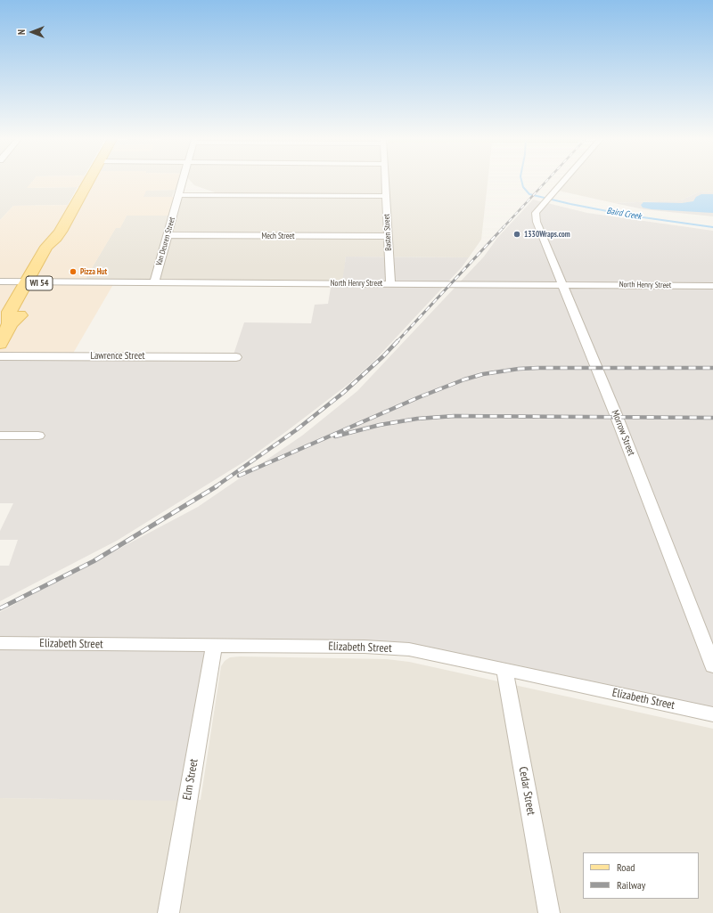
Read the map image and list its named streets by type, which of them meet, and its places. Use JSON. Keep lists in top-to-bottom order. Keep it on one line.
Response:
{"streets":{"main road":["WI 54"],"street":["Basten Street","Mech Street","Van Deuren Street","North Henry Street","Lawrence Street","Morrow Street","Elizabeth Street","Elm Street","Cedar Street"]},"crossings":[["Basten Street","Mech Street"],["Basten Street","North Henry Street"],["Mech Street","Van Deuren Street"],["Van Deuren Street","North Henry Street"],["WI 54","North Henry Street"],["North Henry Street","Morrow Street"],["Elizabeth Street","Elm Street"],["Elizabeth Street","Cedar Street"]],"water":["Baird Creek"],"places":["1330Wraps.com","Pizza Hut"],"legend":["Road","Railway"],"north":"left"}
